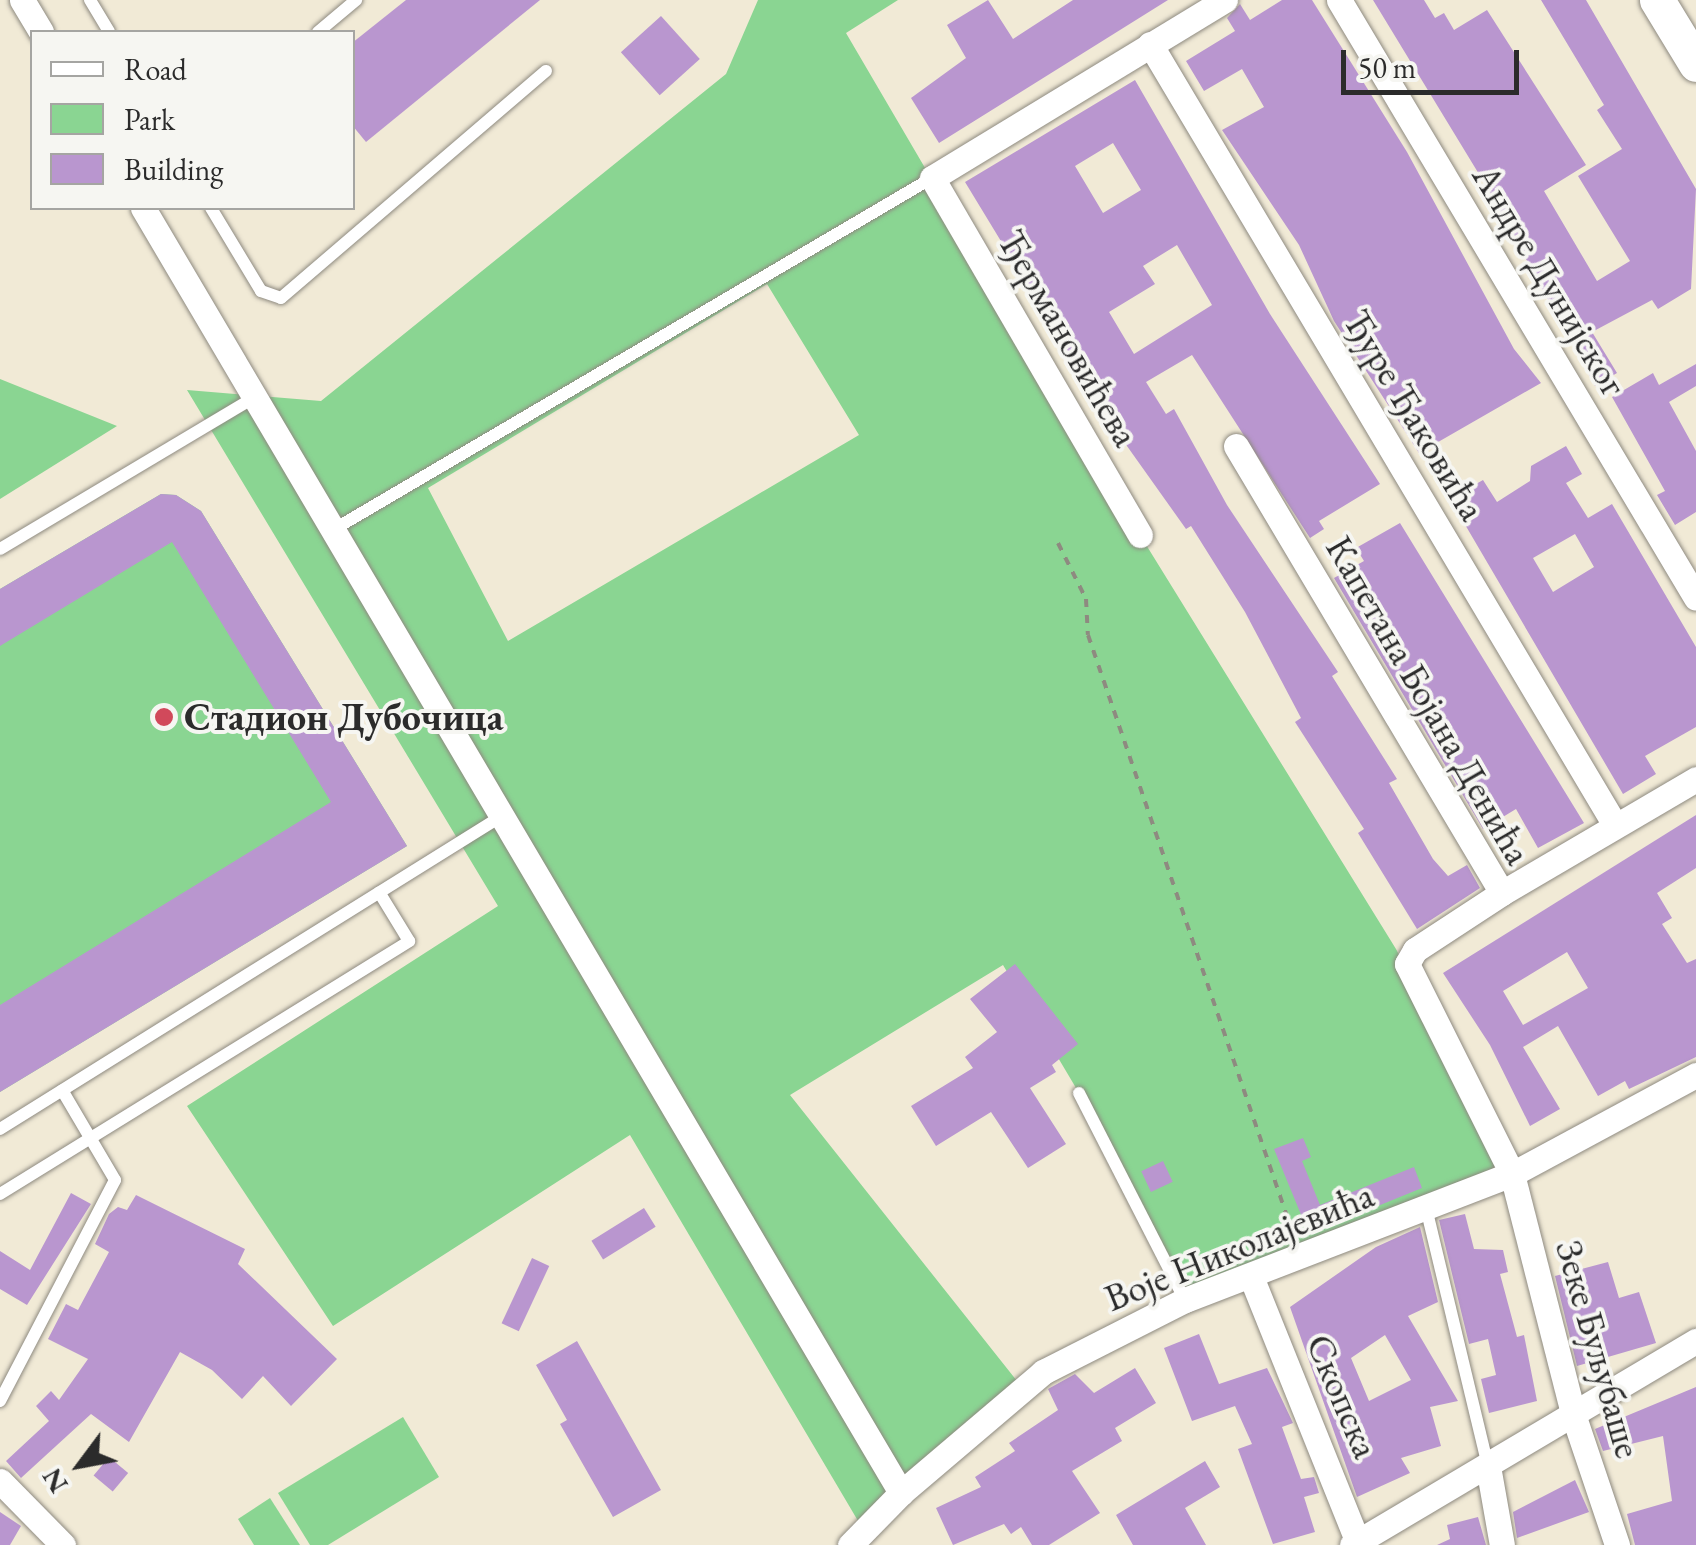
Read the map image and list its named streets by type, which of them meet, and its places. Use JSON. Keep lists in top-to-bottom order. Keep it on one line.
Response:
{"streets":{"street":["Андре Дунијског","Ђермановићева","Ђуре Ђаковића","Капетана Бојана Денића","Воје Николајевића","Зеке Буљубаше","Скопска"]},"crossings":[["Капетана Бојана Денића","Воје Николајевића"],["Капетана Бојана Денића","Зеке Буљубаше"],["Воје Николајевића","Зеке Буљубаше"],["Воје Николајевића","Скопска"]],"places":["Стадион Дубочица"],"legend":["Road","Park","Building"],"scale_bar":"50 m","north":"bottom left"}
